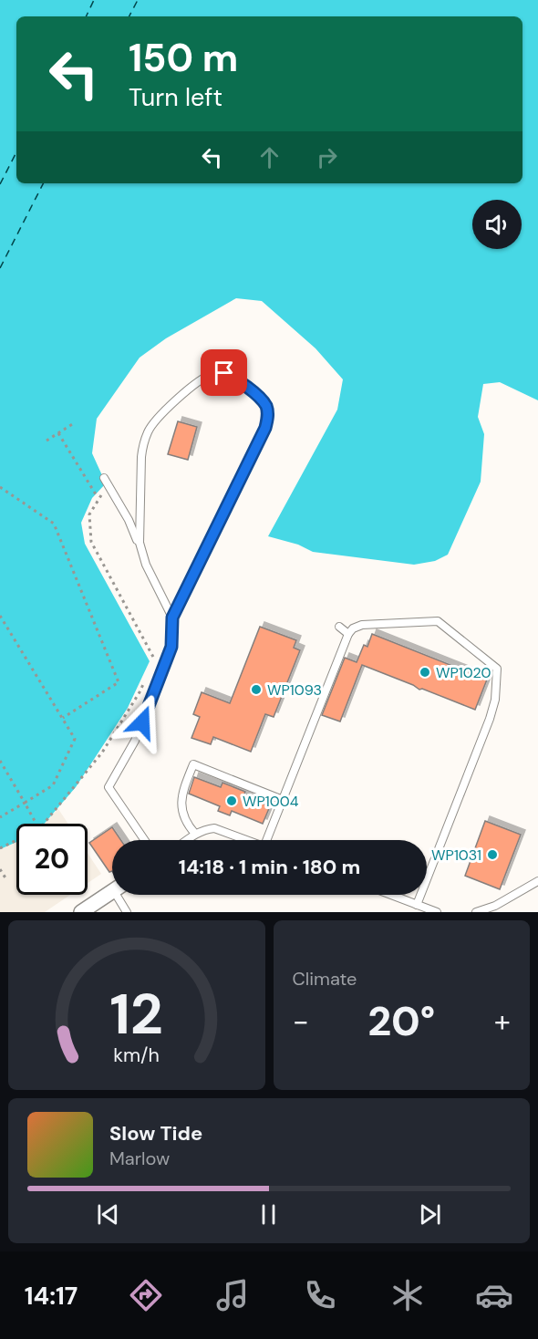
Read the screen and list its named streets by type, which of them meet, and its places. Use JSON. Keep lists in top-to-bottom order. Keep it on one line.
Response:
{"places":["WP1020","WP1093","WP1004","WP1031"],"page":{"turn":["150 m","Turn left"],"limit":"20","trip":"14:18 · 1 min · 180 m","tile":"Climate","heat":["−","20°","+"],"song":["Slow Tide","Marlow"],"tabs":"14:17","gauge":["12","km/h"]}}
